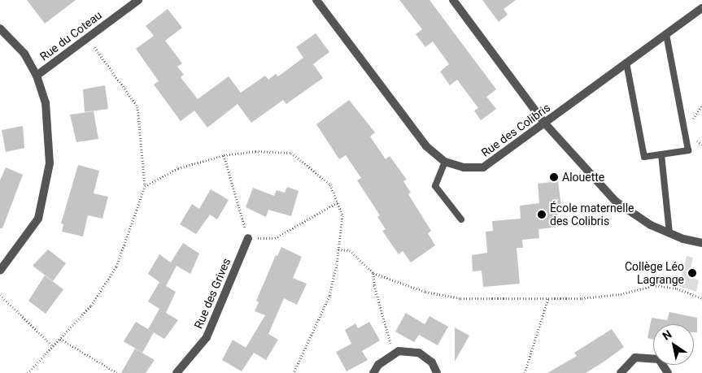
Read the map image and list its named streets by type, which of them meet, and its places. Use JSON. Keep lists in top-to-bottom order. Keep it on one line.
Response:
{"streets":{"street":["Rue du Coteau","Rue des Colibris","Rue des Grives"]},"places":["Alouette","École maternelle des Colibris","Collège Léo Lagrange"],"north":"top left"}
